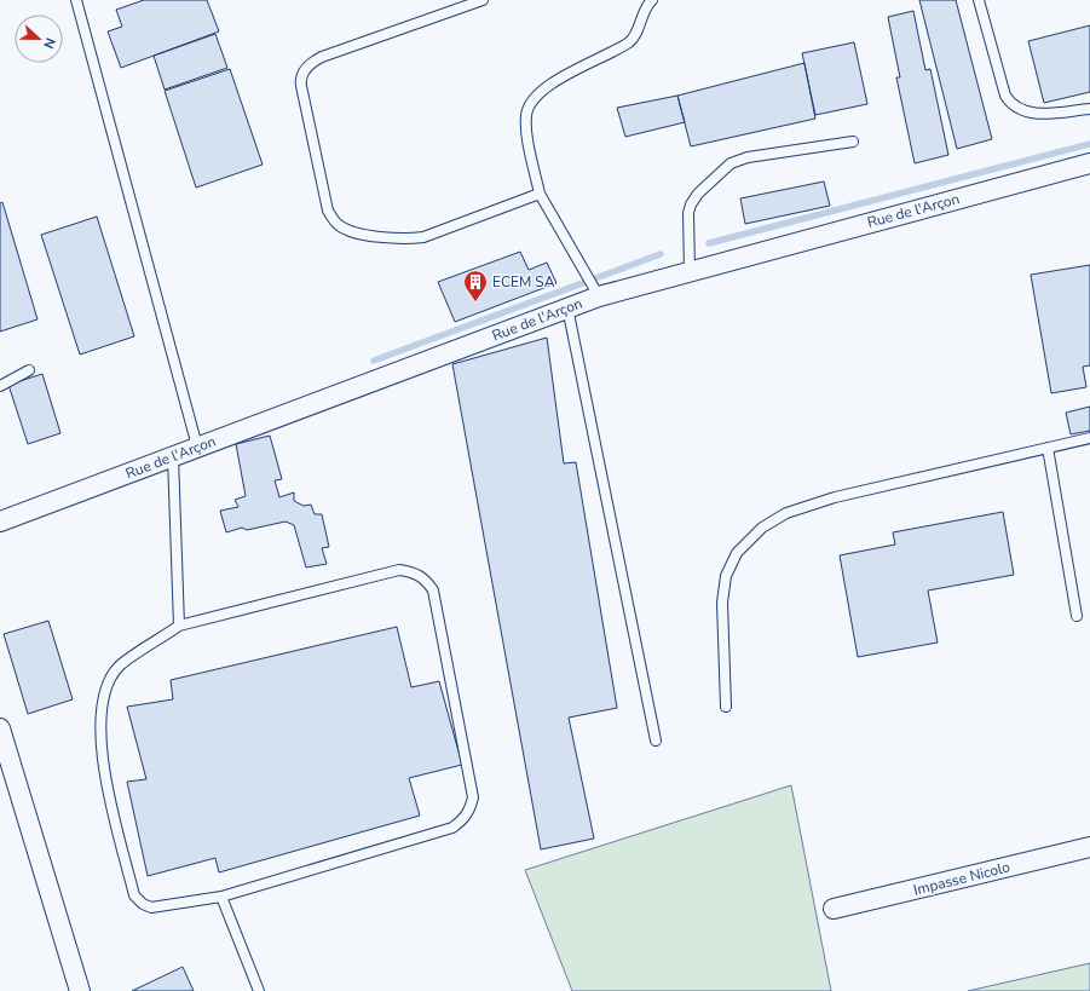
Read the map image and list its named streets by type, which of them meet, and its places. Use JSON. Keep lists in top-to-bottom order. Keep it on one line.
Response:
{"streets":{"street":["Rue de l'Arçon","Impasse Nicolo"]},"places":{"building":["ECEM SA"]},"north":"right"}
